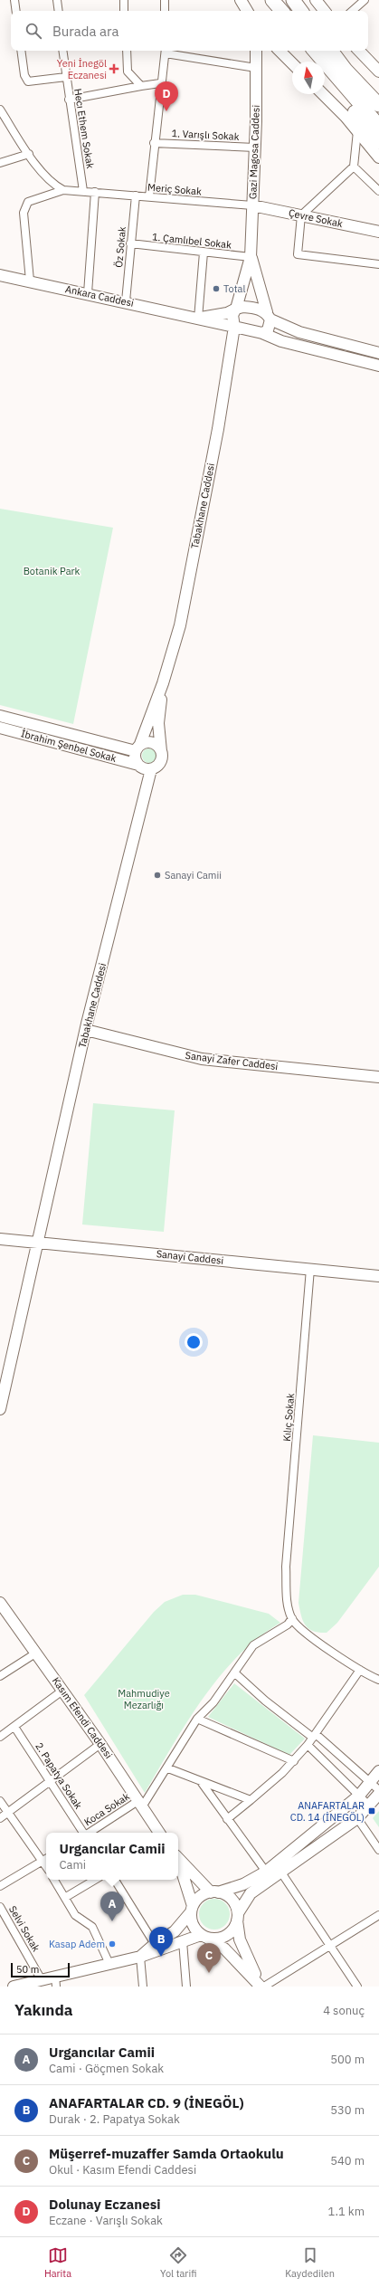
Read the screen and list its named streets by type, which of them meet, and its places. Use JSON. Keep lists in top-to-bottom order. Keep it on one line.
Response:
{"streets":{"street":["Hecı Ethem Sokak","1. Varışlı Sokak","Gazi Magosa Caddesi","Meriç Sokak","Çevre Sokak","1. Çamlıbel Sokak","Öz Sokak","Ankara Caddesi","Tabakhane Caddesi","İbrahim Şenbel Sokak","Sanayi Zafer Caddesi","Sanayi Caddesi","Kılıç Sokak","Kasım Efendi Caddesi","2. Papatya Sokak","Koca Sokak","Selvi Sokak"]},"crossings":[["Hecı Ethem Sokak","Meriç Sokak"],["1. Varışlı Sokak","Gazi Magosa Caddesi"],["Gazi Magosa Caddesi","Meriç Sokak"],["Gazi Magosa Caddesi","Çevre Sokak"],["Gazi Magosa Caddesi","1. Çamlıbel Sokak"],["Gazi Magosa Caddesi","Tabakhane Caddesi"],["Meriç Sokak","Çevre Sokak"],["Meriç Sokak","Öz Sokak"],["1. Çamlıbel Sokak","Öz Sokak"],["1. Çamlıbel Sokak","Tabakhane Caddesi"],["Öz Sokak","Ankara Caddesi"],["Ankara Caddesi","Tabakhane Caddesi"],["Tabakhane Caddesi","İbrahim Şenbel Sokak"],["Tabakhane Caddesi","Sanayi Zafer Caddesi"],["Tabakhane Caddesi","Sanayi Caddesi"],["Sanayi Caddesi","Kılıç Sokak"],["Kasım Efendi Caddesi","Koca Sokak"]],"parks":["Botanik Park","Mahmudiye Mezarlığı"],"places":{"health":["Yeni İnegöl Eczanesi"],"other":["Total","Sanayi Camii","Kasap Adem"],"transit":["ANAFARTALAR CD. 14 (İNEGÖL)"]},"scale_bar":"50 m","north":"top","page":{"search":"Burada ara","pins":["D","A","B","C"],"popup":["Urgancılar Camii","Cami"],"scale":"50 m","heading":["Yakında","4 sonuç"],"list":[{"mark":"A","name":"Urgancılar Camii","note":"Cami · Göçmen Sokak","value":"500 m"},{"mark":"B","name":"ANAFARTALAR CD. 9 (İNEGÖL)","note":"Durak · 2. Papatya Sokak","value":"530 m"},{"mark":"C","name":"Müşerref-muzaffer Samda Ortaokulu","note":"Okul · Kasım Efendi Caddesi","value":"540 m"},{"mark":"D","name":"Dolunay Eczanesi","note":"Eczane · Varışlı Sokak","value":"1.1 km"}],"nav":["Harita","Yol tarifi","Kaydedilen"]}}
